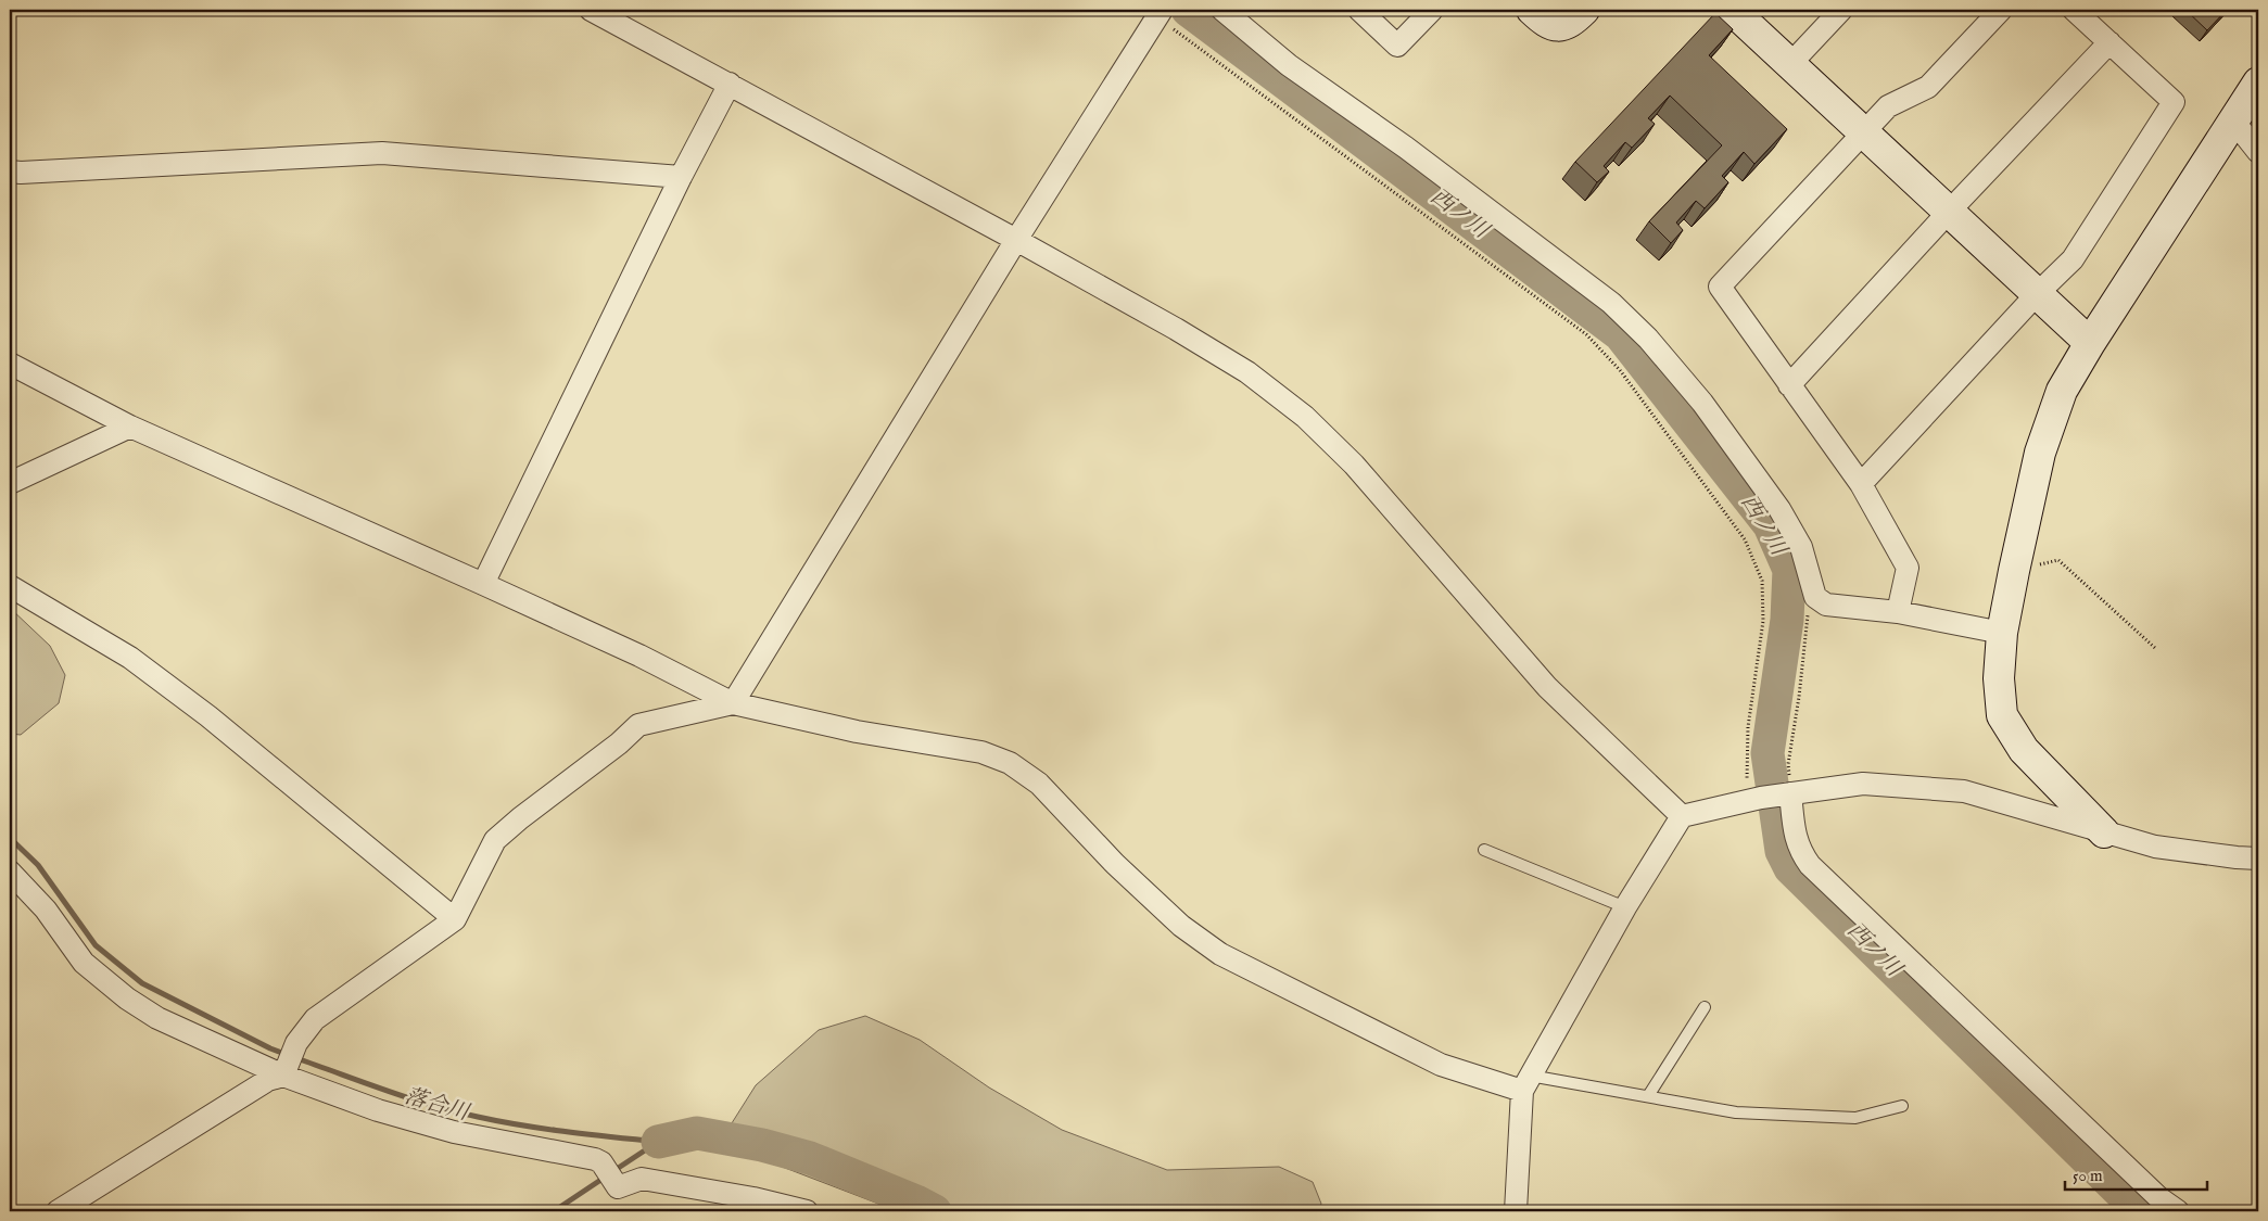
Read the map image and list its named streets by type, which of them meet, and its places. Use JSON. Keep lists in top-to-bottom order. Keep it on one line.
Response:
{"water":["西ノ川","落合川"],"scale_bar":"50 m"}
